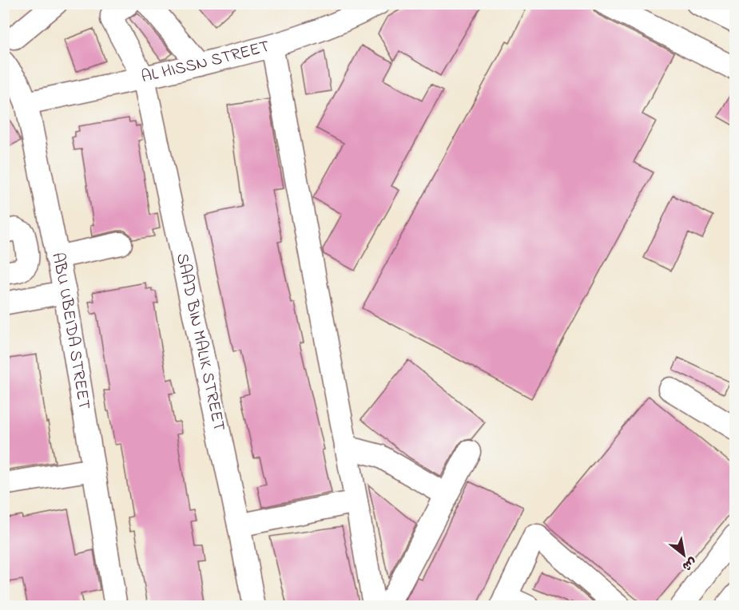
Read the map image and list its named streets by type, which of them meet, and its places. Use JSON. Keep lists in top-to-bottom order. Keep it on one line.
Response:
{"streets":{"street":["AL HISSN STREET","ABU UBEIDA STREET","SAAD BIN MALIK STREET"]},"crossings":[["AL HISSN STREET","ABU UBEIDA STREET"],["AL HISSN STREET","SAAD BIN MALIK STREET"]],"north":"bottom right"}
